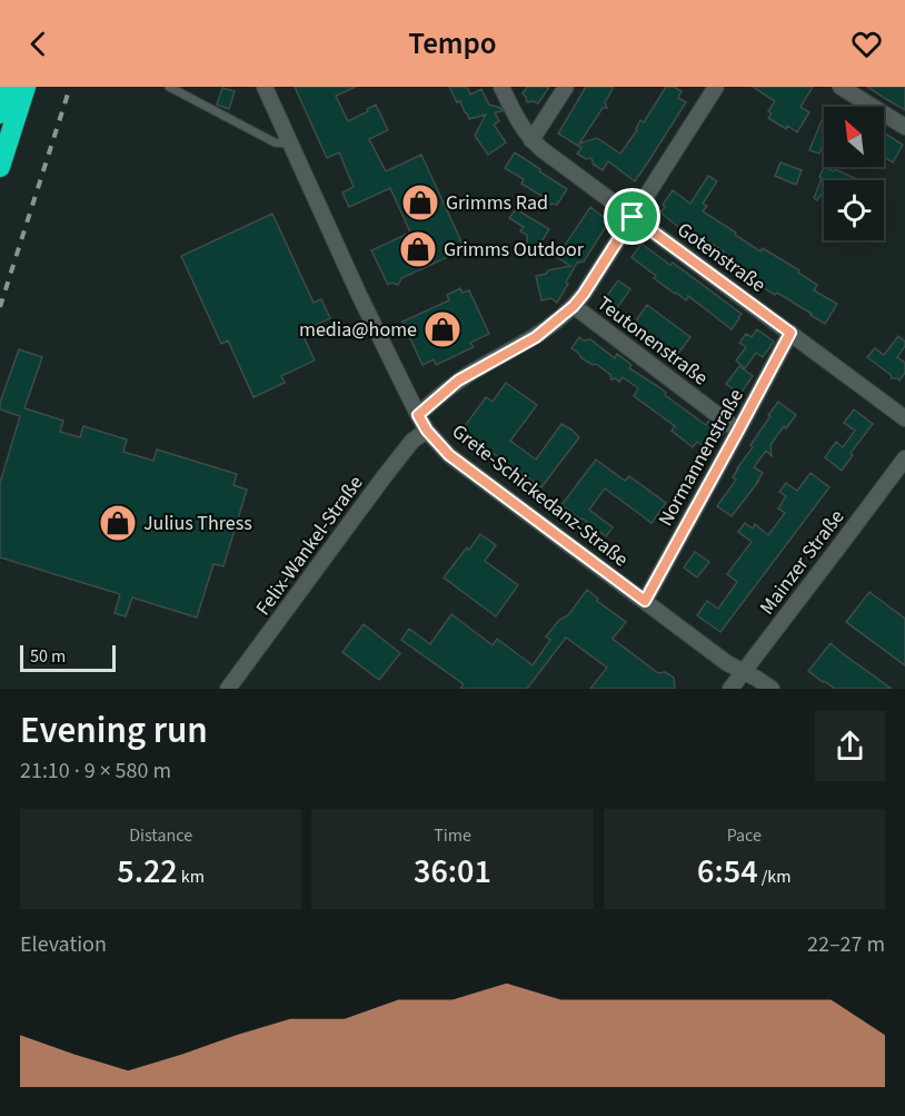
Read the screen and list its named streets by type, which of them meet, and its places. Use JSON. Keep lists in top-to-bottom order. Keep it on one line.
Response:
{"streets":{"street":["Gotenstraße","Teutonenstraße","Normannenstraße","Grete-Schickedanz-Straße","Felix-Wankel-Straße","Mainzer Straße"]},"crossings":[["Gotenstraße","Normannenstraße"],["Teutonenstraße","Normannenstraße"],["Normannenstraße","Grete-Schickedanz-Straße"],["Grete-Schickedanz-Straße","Felix-Wankel-Straße"],["Grete-Schickedanz-Straße","Mainzer Straße"]],"places":{"shop":["Grimms Rad","Grimms Outdoor","media@home","Julius Thress"]},"scale_bar":"50 m","north":"top left","page":{"header":"Tempo","scale":"50 m","heading":["Evening run","21:10 · 9 × 580 m"],"stats":[["Distance","5.22 km"],["Time","36:01"],["Pace","6:54 /km"]],"chart":["Elevation","22–27 m"]}}
